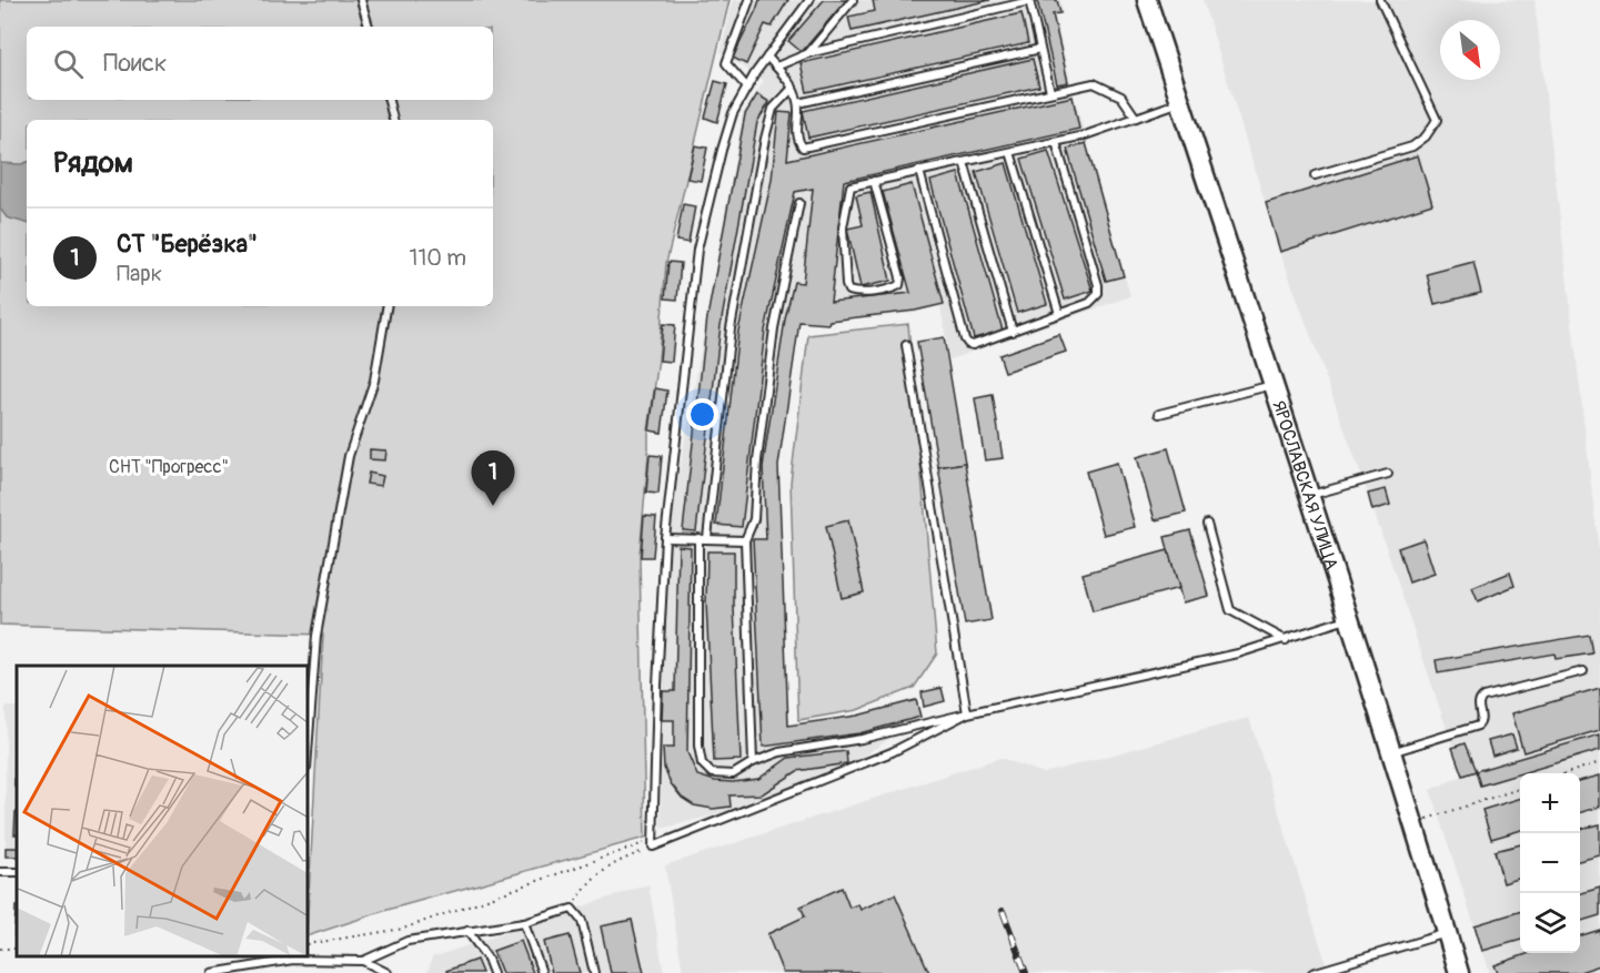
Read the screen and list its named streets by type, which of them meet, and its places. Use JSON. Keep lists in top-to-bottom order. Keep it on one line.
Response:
{"streets":{"main road":["ЯРОСЛАВСКАЯ УЛИЦА"]},"parks":["СНТ \"Прогресс\""],"north":"bottom right","page":{"search":"Поиск","heading":"Рядом","list":[{"mark":"1","name":"СТ \"Берёзка\"","note":"Парк","value":"110 m"}],"pins":"1","map_buttons":["+","−"]}}
